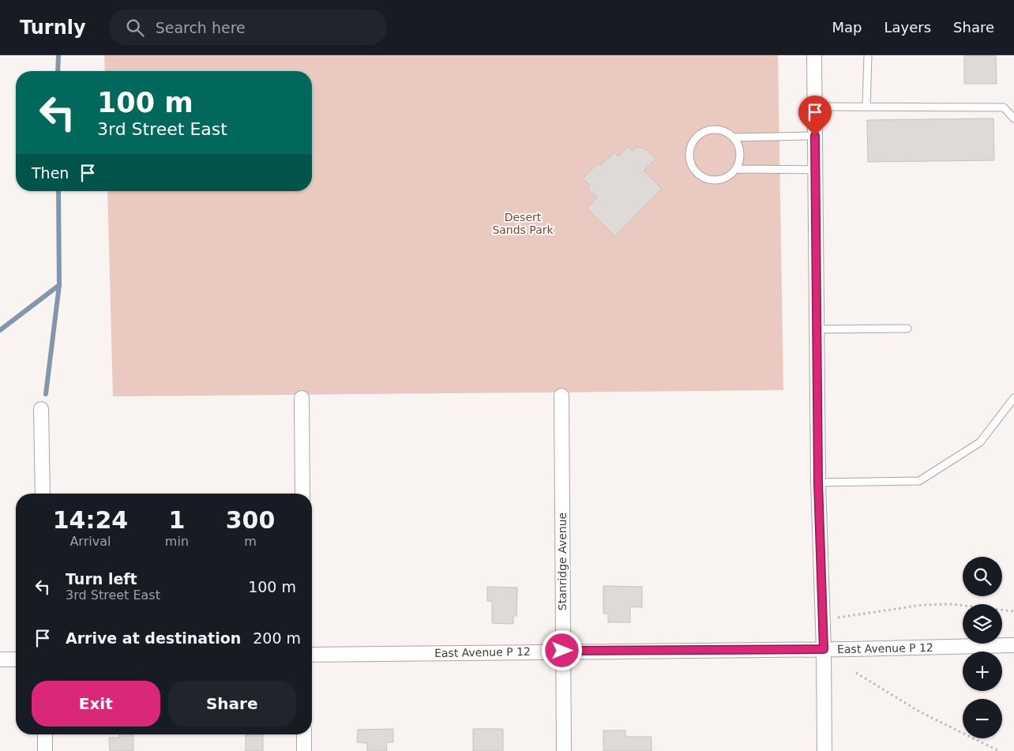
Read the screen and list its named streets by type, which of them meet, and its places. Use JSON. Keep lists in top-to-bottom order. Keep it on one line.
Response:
{"streets":{"street":["Stanridge Avenue","East Avenue P 12"]},"crossings":[["Stanridge Avenue","East Avenue P 12"]],"parks":["Desert Sands Park"],"page":{"header":"Turnly","search":"Search here","nav":["Map","Layers","Share"],"turn":["100 m","3rd Street East"],"then":"Then","eta":["14:24","Arrival","1","min","300","m"],"map_buttons":["+","−"],"list":[{"name":"Turn left","note":"3rd Street East","value":"100 m"},{"name":"Arrive at destination","value":"200 m"}],"buttons":["Exit","Share"]}}
